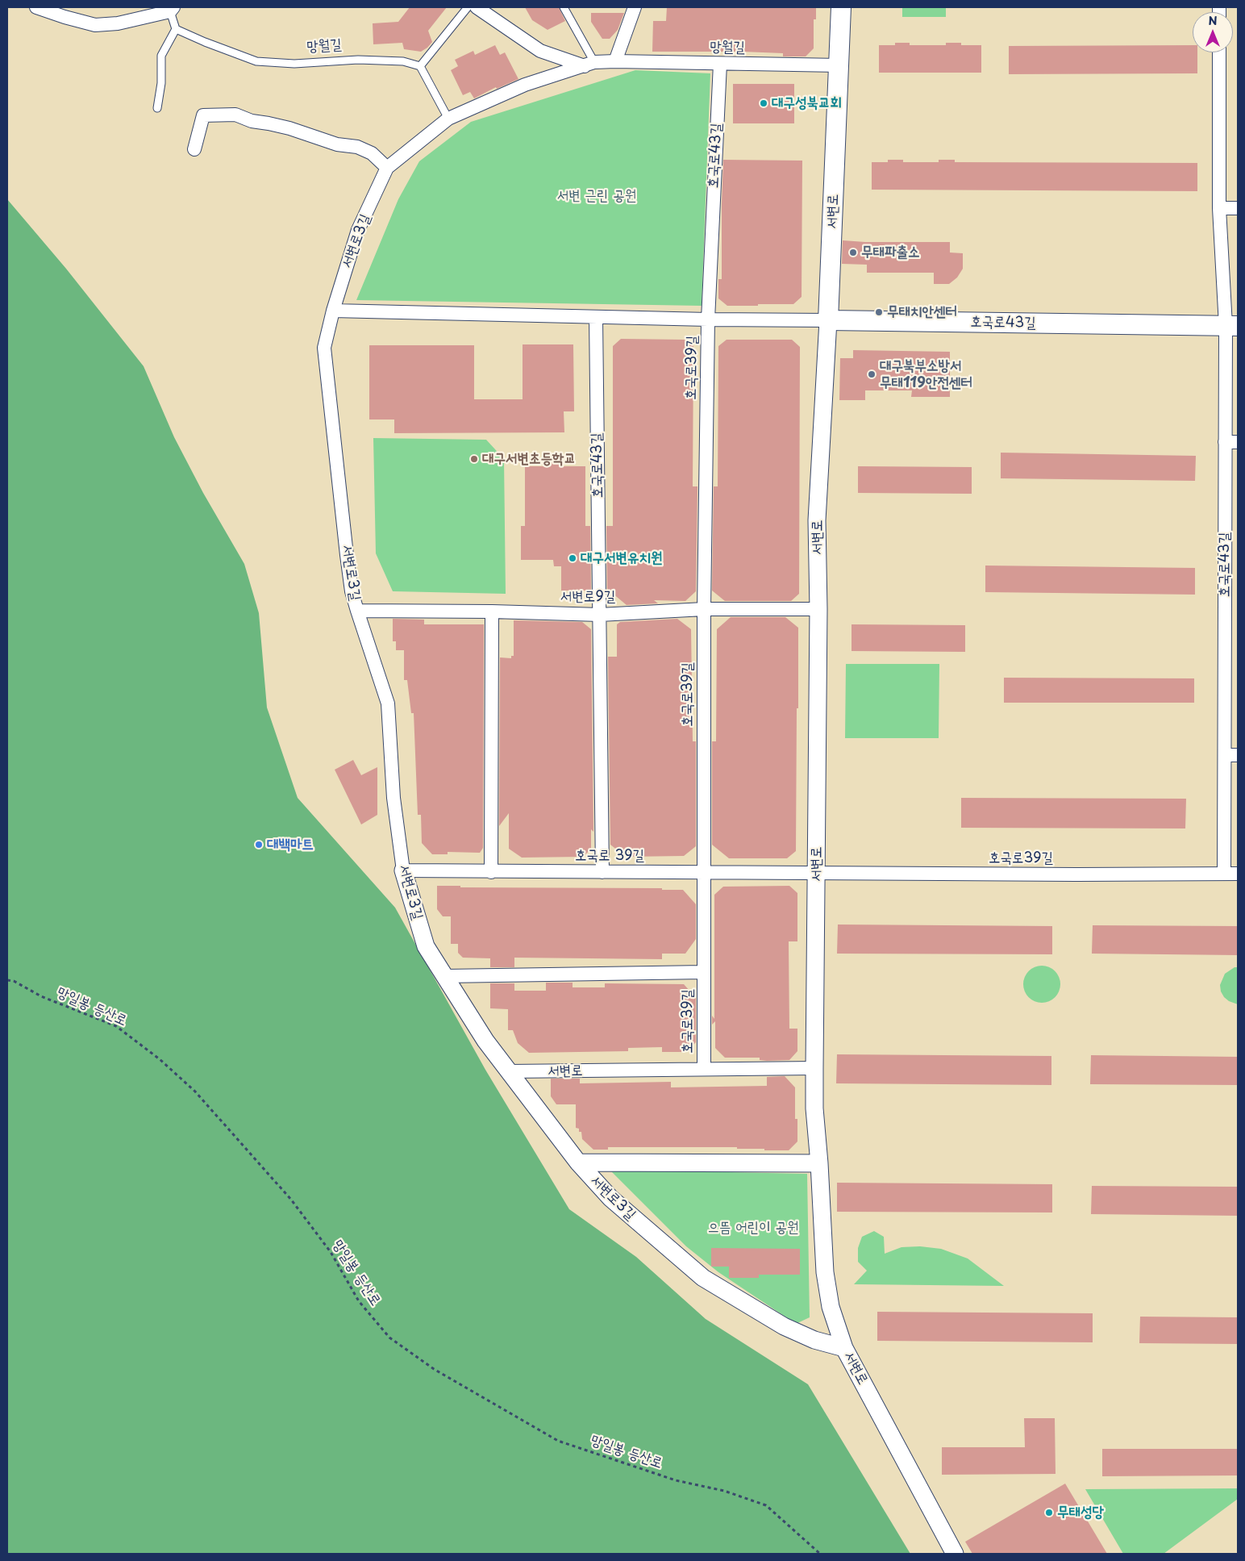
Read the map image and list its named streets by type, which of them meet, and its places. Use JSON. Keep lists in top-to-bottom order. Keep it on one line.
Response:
{"streets":{"main road":["호국로43길","서변로"],"street":["망월길","서변로3길","호국로39길","서변로9길","호국로 39길"],"path":["망일봉 등산로"]},"crossings":[["망월길","호국로43길"],["망월길","서변로"],["망월길","서변로3길"],["호국로43길","서변로"],["호국로43길","서변로3길"],["호국로43길","호국로39길"],["호국로43길","서변로9길"],["서변로","서변로3길"],["서변로","호국로39길"],["서변로","서변로9길"],["서변로","호국로 39길"],["서변로3길","서변로9길"],["서변로3길","호국로 39길"],["호국로39길","서변로9길"],["호국로39길","호국로 39길"]],"parks":["서변 근린 공원","으뜸 어린이 공원"],"places":["대구성북교회","무태파출소","무태치안센터","대구북부소방서 무태119안전센터","대구서변초등학교","대구서변유치원","대백마트","무태성당"],"north":"top"}
